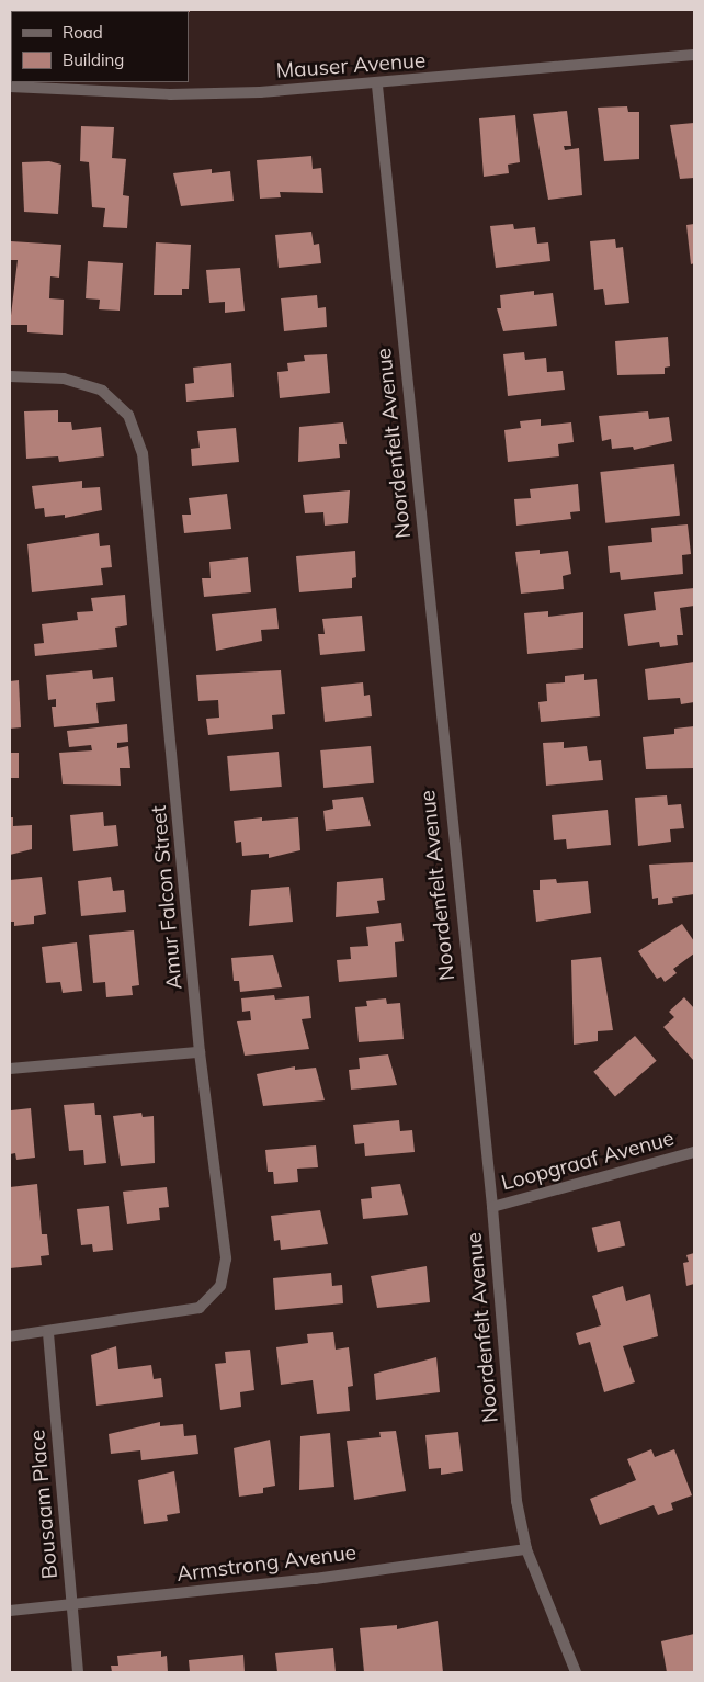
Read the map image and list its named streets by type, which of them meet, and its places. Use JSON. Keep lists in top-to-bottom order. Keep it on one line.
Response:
{"streets":{"street":["Mauser Avenue","Noordenfelt Avenue","Amur Falcon Street","Loopgraaf Avenue","Bousaam Place","Armstrong Avenue"]},"crossings":[["Mauser Avenue","Noordenfelt Avenue"],["Noordenfelt Avenue","Loopgraaf Avenue"],["Noordenfelt Avenue","Armstrong Avenue"],["Amur Falcon Street","Bousaam Place"],["Bousaam Place","Armstrong Avenue"]],"legend":["Road","Building"]}
